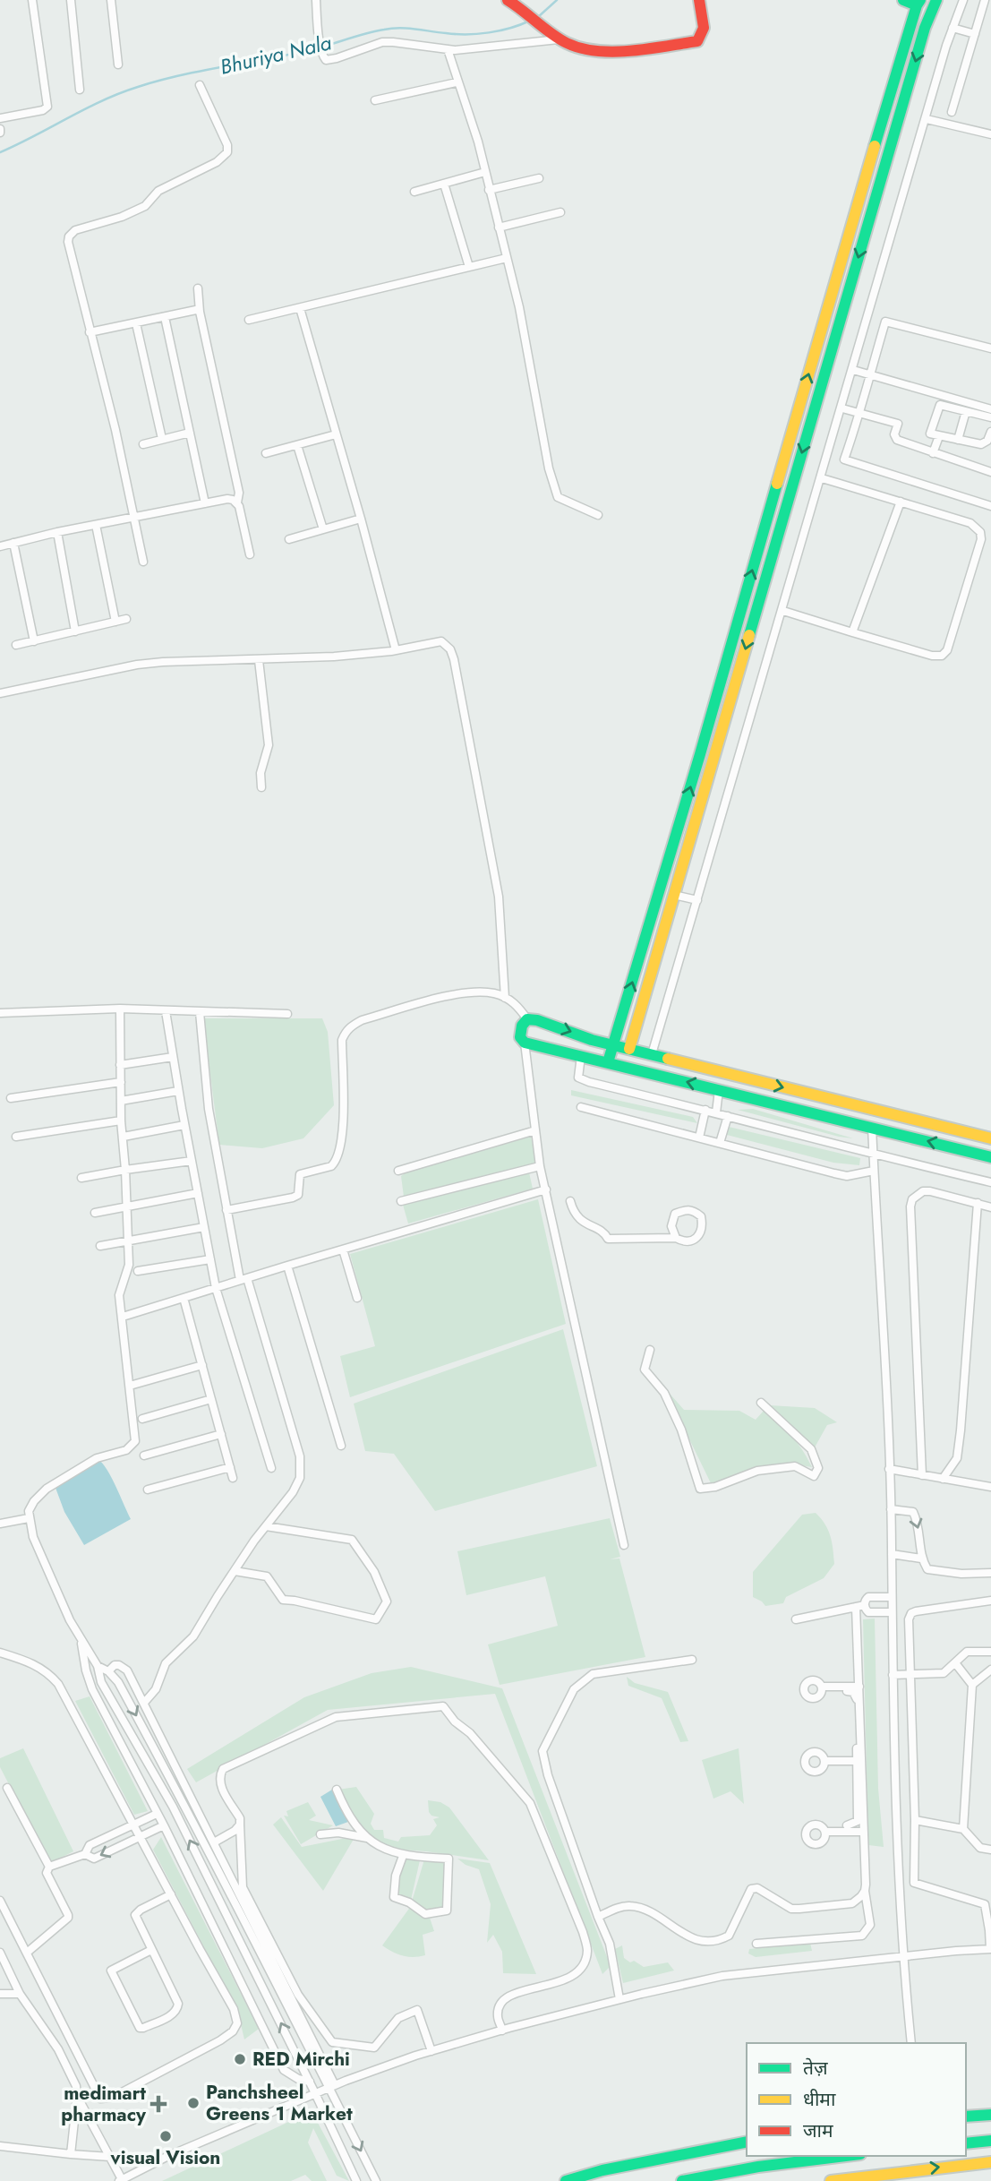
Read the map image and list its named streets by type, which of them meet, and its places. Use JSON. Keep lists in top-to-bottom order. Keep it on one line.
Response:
{"water":["Bhuriya Nala"],"places":{"other":["RED Mirchi","Panchsheel Greens 1 Market","visual Vision"],"health":["medimart pharmacy"]},"legend":["तेज़","धीमा","जाम"]}
